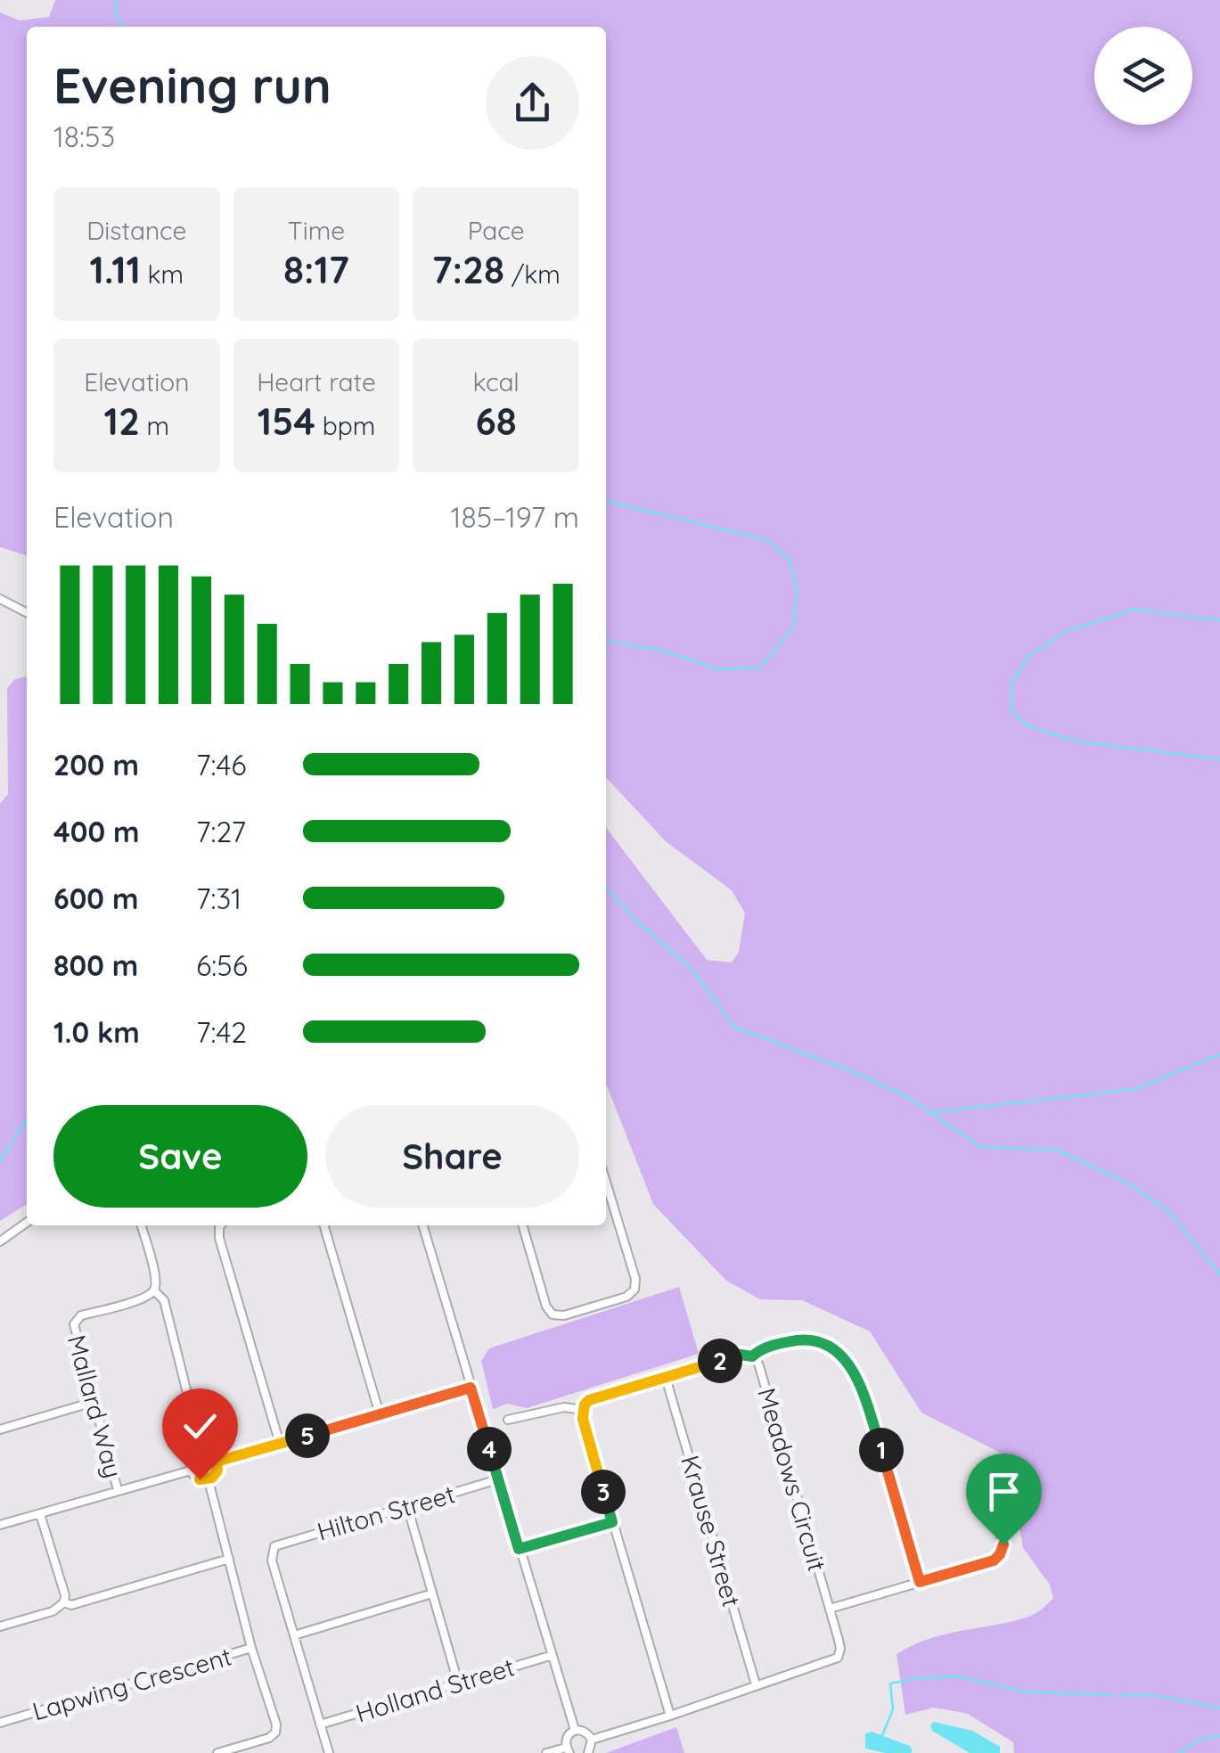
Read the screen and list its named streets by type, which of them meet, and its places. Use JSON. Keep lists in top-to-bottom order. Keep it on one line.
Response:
{"streets":{"street":["Mallard Way","Meadows Circuit","Hilton Street","Krause Street","Lapwing Crescent","Holland Street"]},"crossings":[["Meadows Circuit","Krause Street"]],"page":{"heading":["Evening run","18:53"],"stats":[["Distance","1.11 km"],["Time","8:17"],["Pace","7:28 /km"],["Elevation","12 m"],["Heart rate","154 bpm"],["kcal","68"]],"chart":["Elevation","185–197 m"],"list":[{"name":"200 m","note":"7:46"},{"name":"400 m","note":"7:27"},{"name":"600 m","note":"7:31"},{"name":"800 m","note":"6:56"},{"name":"1.0 km","note":"7:42"}],"buttons":["Save","Share"],"pins":["2","5","4","1","3"]}}
